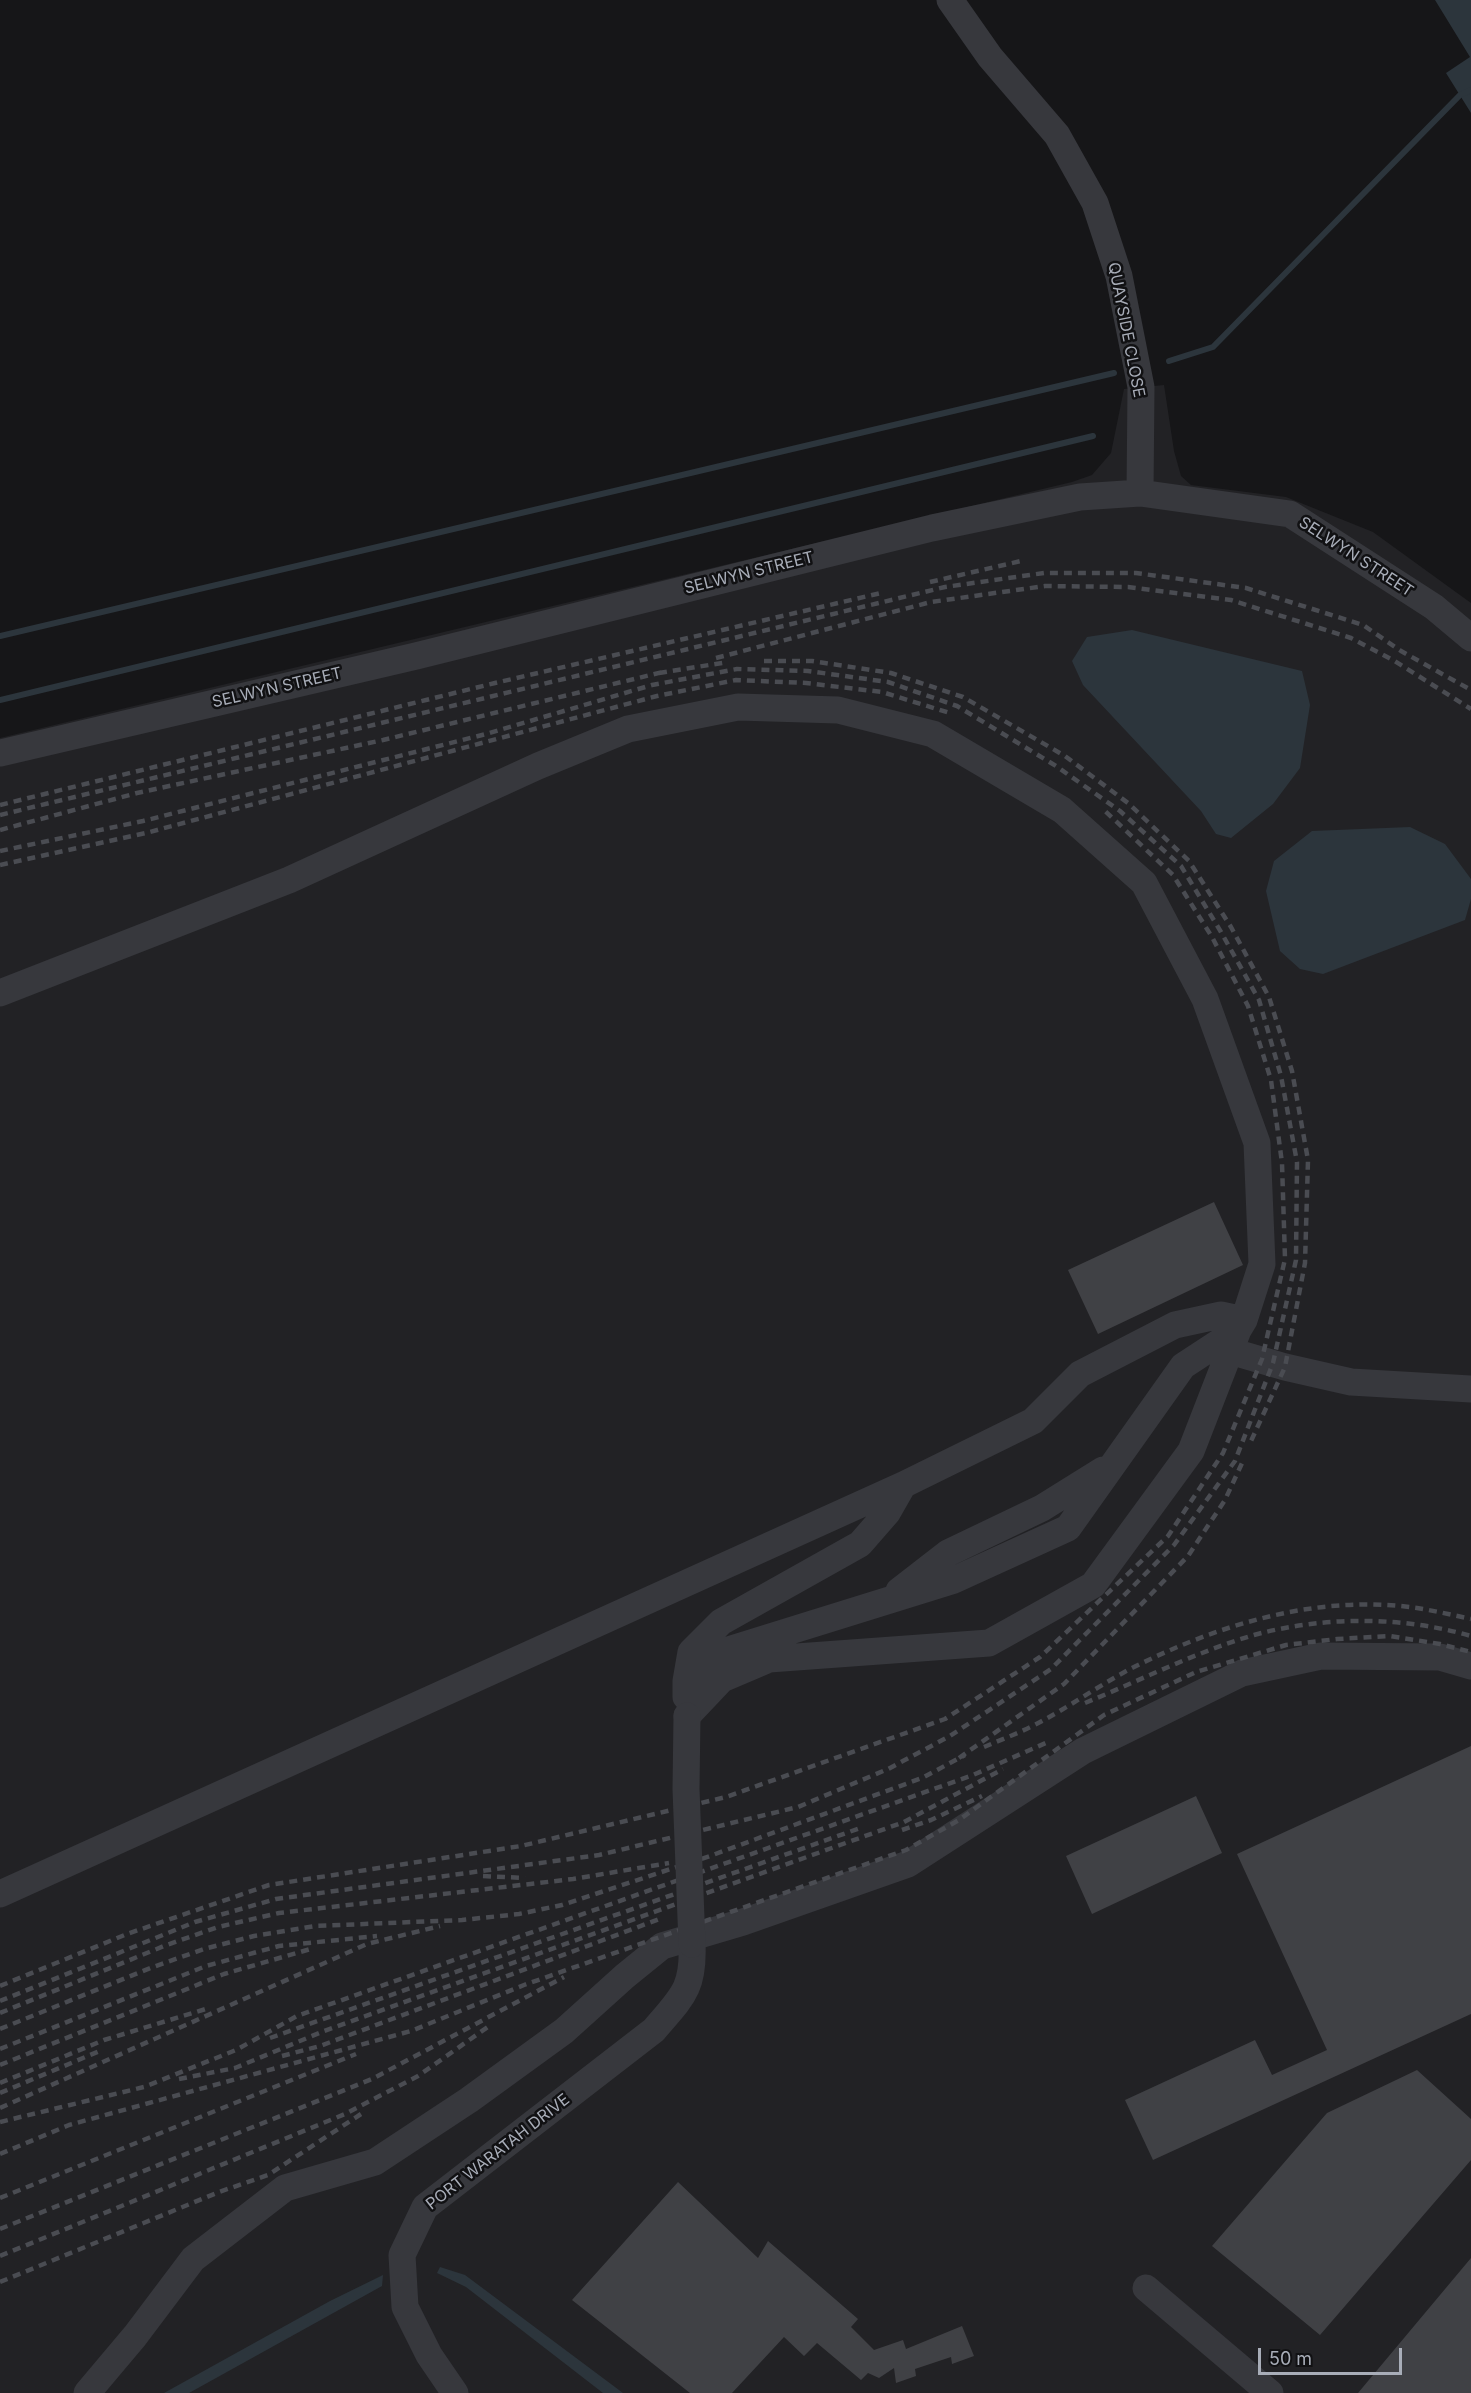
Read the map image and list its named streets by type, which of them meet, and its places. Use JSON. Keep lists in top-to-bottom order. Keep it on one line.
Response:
{"streets":{"street":["QUAYSIDE CLOSE","SELWYN STREET","PORT WARATAH DRIVE"]},"crossings":[["QUAYSIDE CLOSE","SELWYN STREET"]],"scale_bar":"50 m"}
